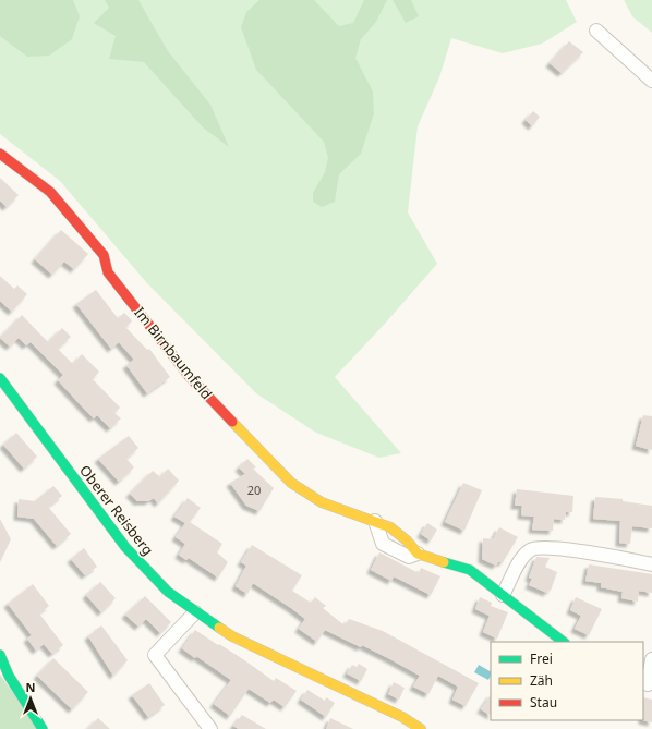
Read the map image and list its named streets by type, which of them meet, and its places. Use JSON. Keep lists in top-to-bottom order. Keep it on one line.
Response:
{"streets":{"street":["Im Birnbaumfeld","Oberer Reisberg"]},"house_numbers":["20"],"legend":["Frei","Zäh","Stau"],"north":"top"}
